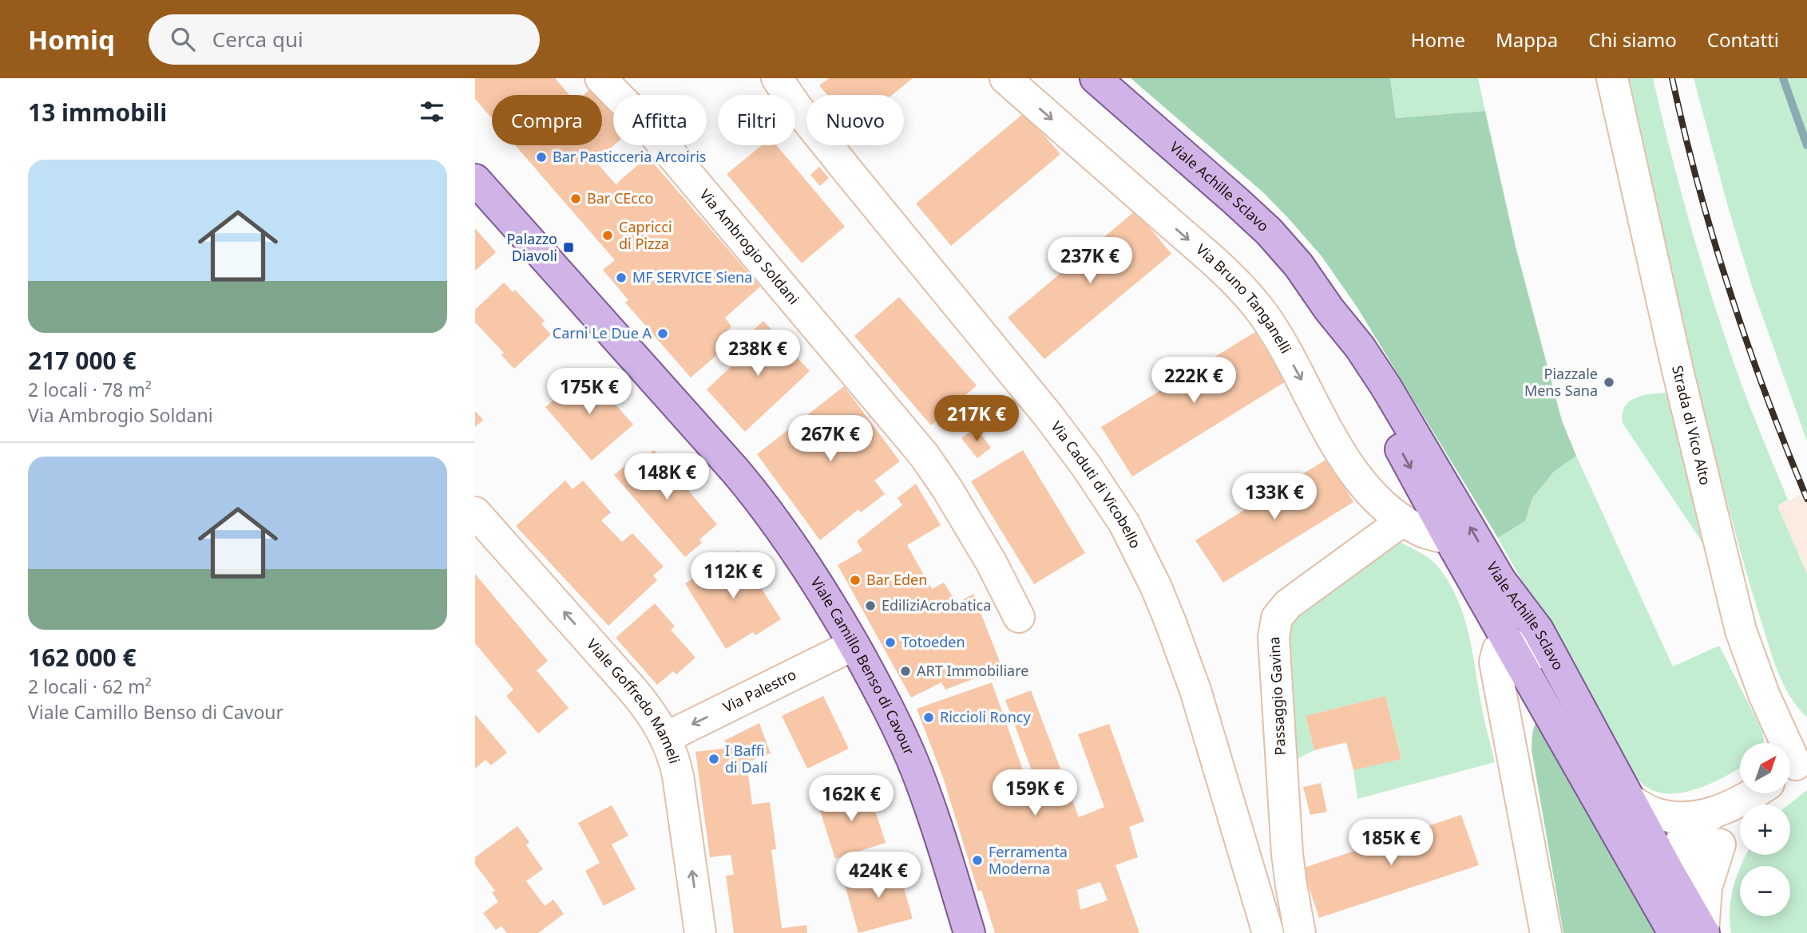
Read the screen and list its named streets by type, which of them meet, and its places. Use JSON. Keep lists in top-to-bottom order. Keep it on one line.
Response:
{"streets":{"main road":["Viale Achille Sclavo","Viale Camillo Benso di Cavour"],"street":["Via Ambrogio Soldani","Via Bruno Tanganelli","Strada di Vico Alto","Via Caduti di Vicobello","Via Palestro","Passaggio Gavina","Viale Goffredo Mameli"]},"crossings":[["Viale Achille Sclavo","Via Bruno Tanganelli"],["Via Bruno Tanganelli","Passaggio Gavina"],["Viale Camillo Benso di Cavour","Via Palestro"],["Via Palestro","Viale Goffredo Mameli"]],"one_way":["Via Bruno Tanganelli","Via Palestro","Viale Goffredo Mameli"],"places":{"other":["Bar Pasticceria Arcoiris","Bar CEcco","Capricci di Pizza","MF SERVICE Siena","Carni Le Due A","Piazzale Mens Sana","Bar Eden","EdiliziAcrobatica","Totoeden","ART Immobiliare","Riccioli Roncy","I Baffi di Dalí","Ferramenta Moderna"],"transit":["Palazzo Diavoli"]},"north":"top right","page":{"header":"Homiq","search":"Cerca qui","nav":["Home","Mappa","Chi siamo","Contatti"],"heading":"13 immobili","chip":["Compra","Affitta","Filtri","Nuovo"],"list":[{"name":"217 000 €","note":"2 locali · 78 m² · Via Ambrogio Soldani"},{"name":"162 000 €","note":"2 locali · 62 m² · Viale Camillo Benso di Cavour"}],"price":["237K €","238K €","222K €","175K €","217K €","267K €","148K €","133K €","112K €","159K €","162K €","185K €","424K €"],"map_buttons":["+","−"]}}
